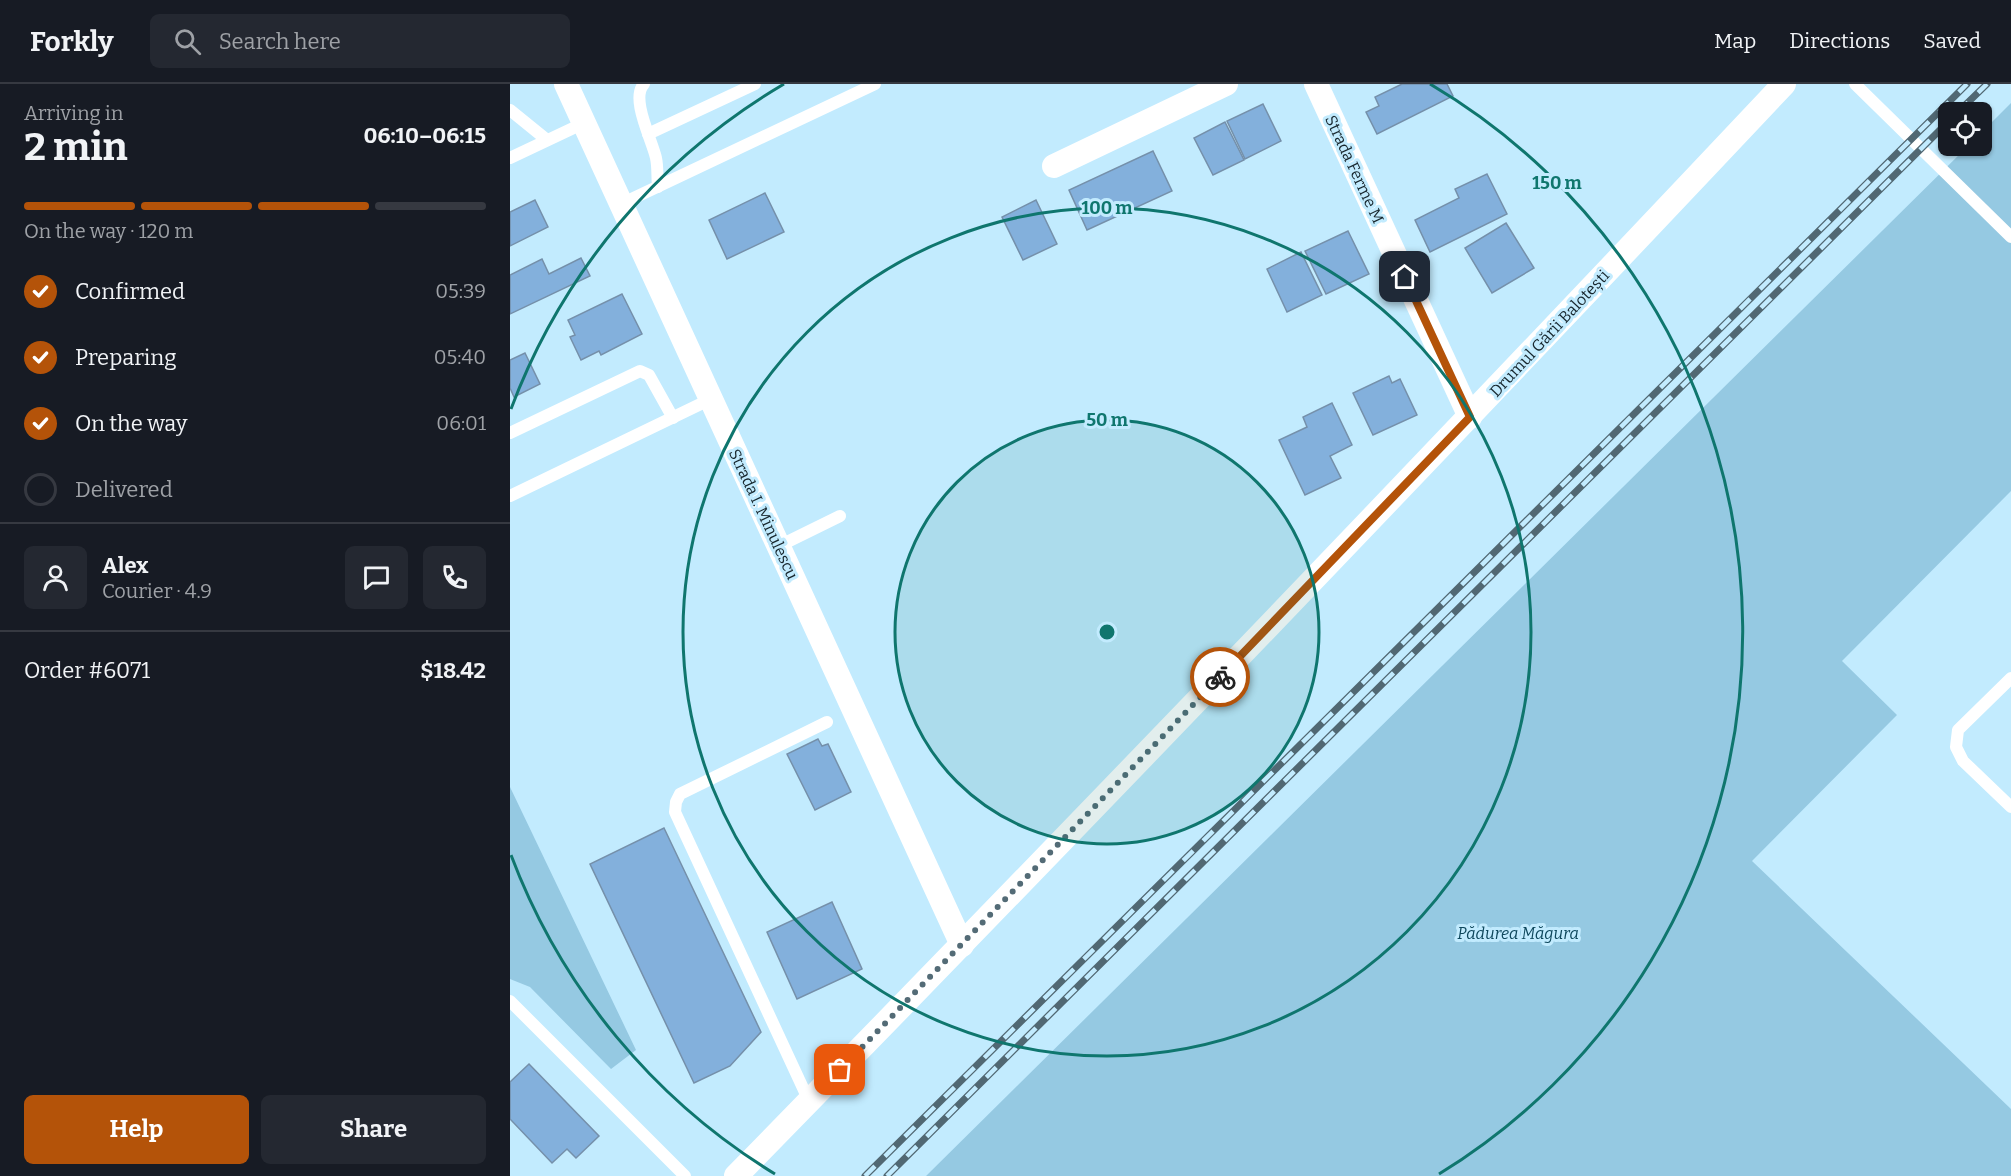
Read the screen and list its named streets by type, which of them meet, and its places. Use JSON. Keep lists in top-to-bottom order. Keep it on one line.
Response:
{"streets":{"street":["Strada Ferme M","Drumul Gării Balotești","Strada I. Minulescu"]},"crossings":[["Strada Ferme M","Drumul Gării Balotești"],["Drumul Gării Balotești","Strada I. Minulescu"]],"parks":["Pădurea Măgura"],"page":{"header":"Forkly","search":"Search here","nav":["Map","Directions","Saved"],"heading":["2 min","Arriving in","06:10–06:15"],"panel":["Alex","Courier · 4.9","Order #6071","$18.42"],"bar":"On the way · 120 m","list":[["Confirmed","05:39"],["Preparing","05:40"],["On the way","06:01"],"Delivered"],"buttons":["Help","Share"]},"rings":["150 m","100 m","50 m"]}
